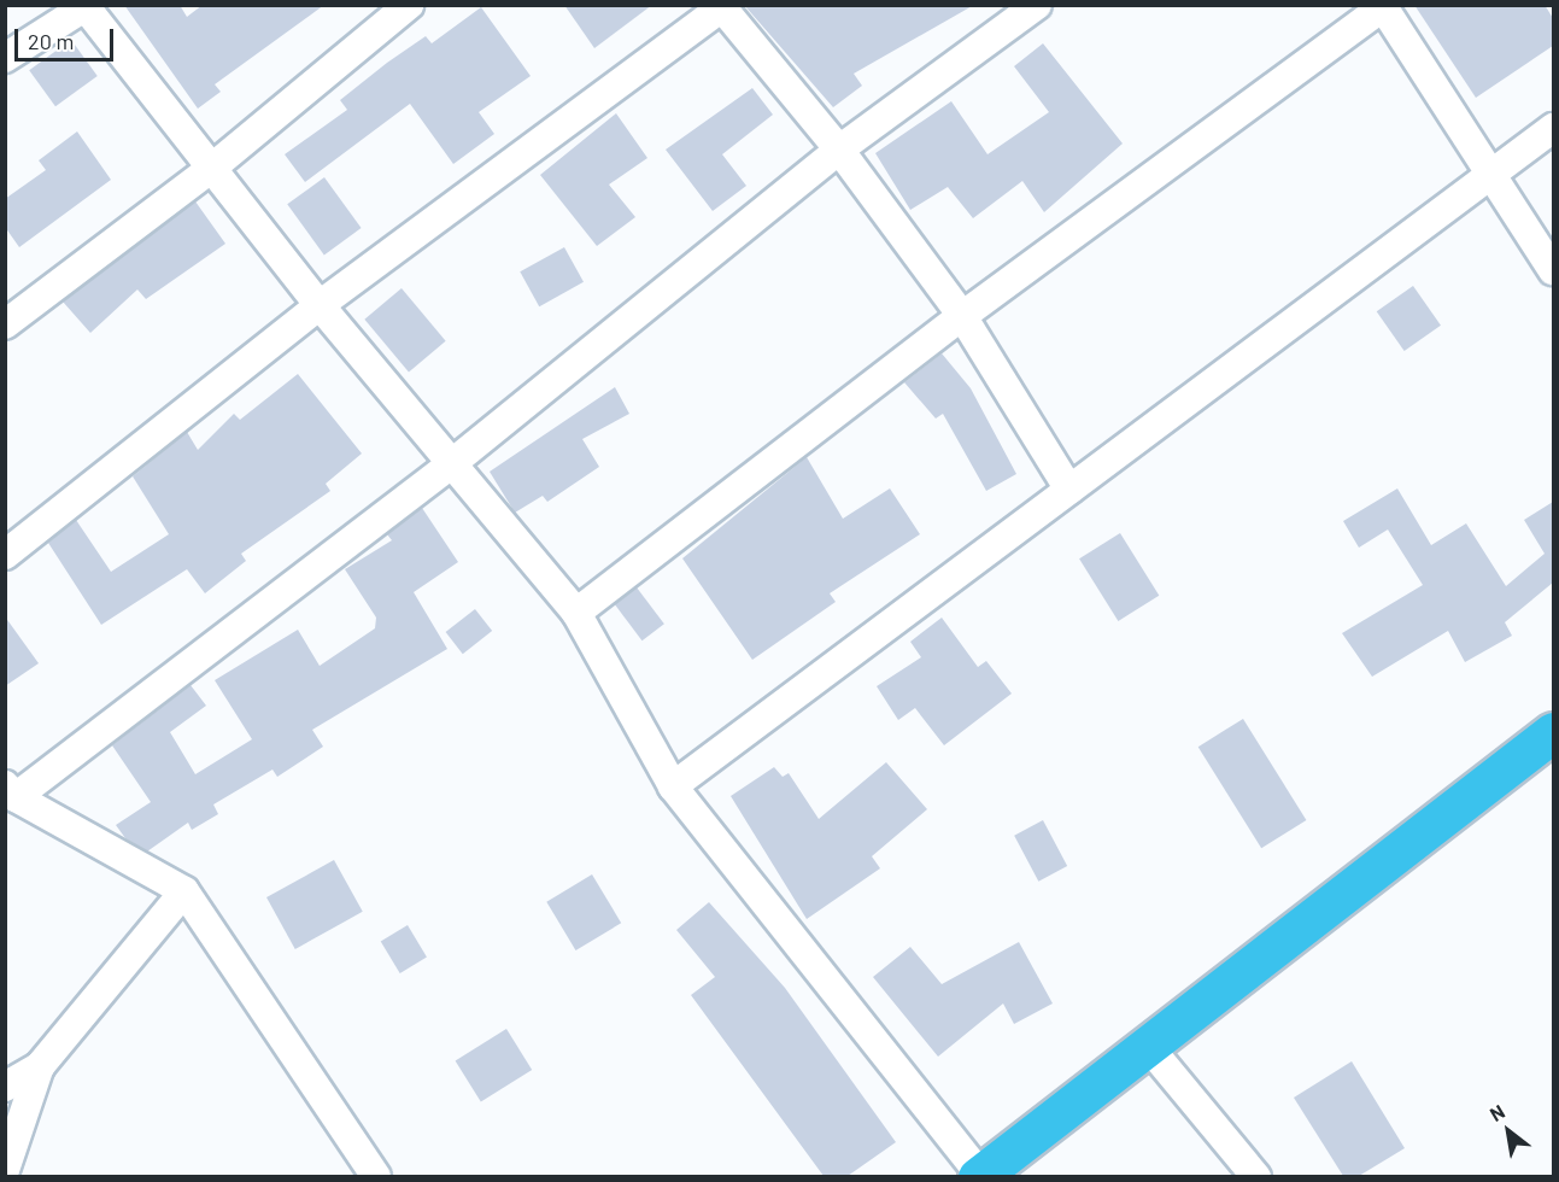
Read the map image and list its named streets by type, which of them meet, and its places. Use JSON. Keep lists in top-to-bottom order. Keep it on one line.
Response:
{"scale_bar":"20 m","north":"top left"}
